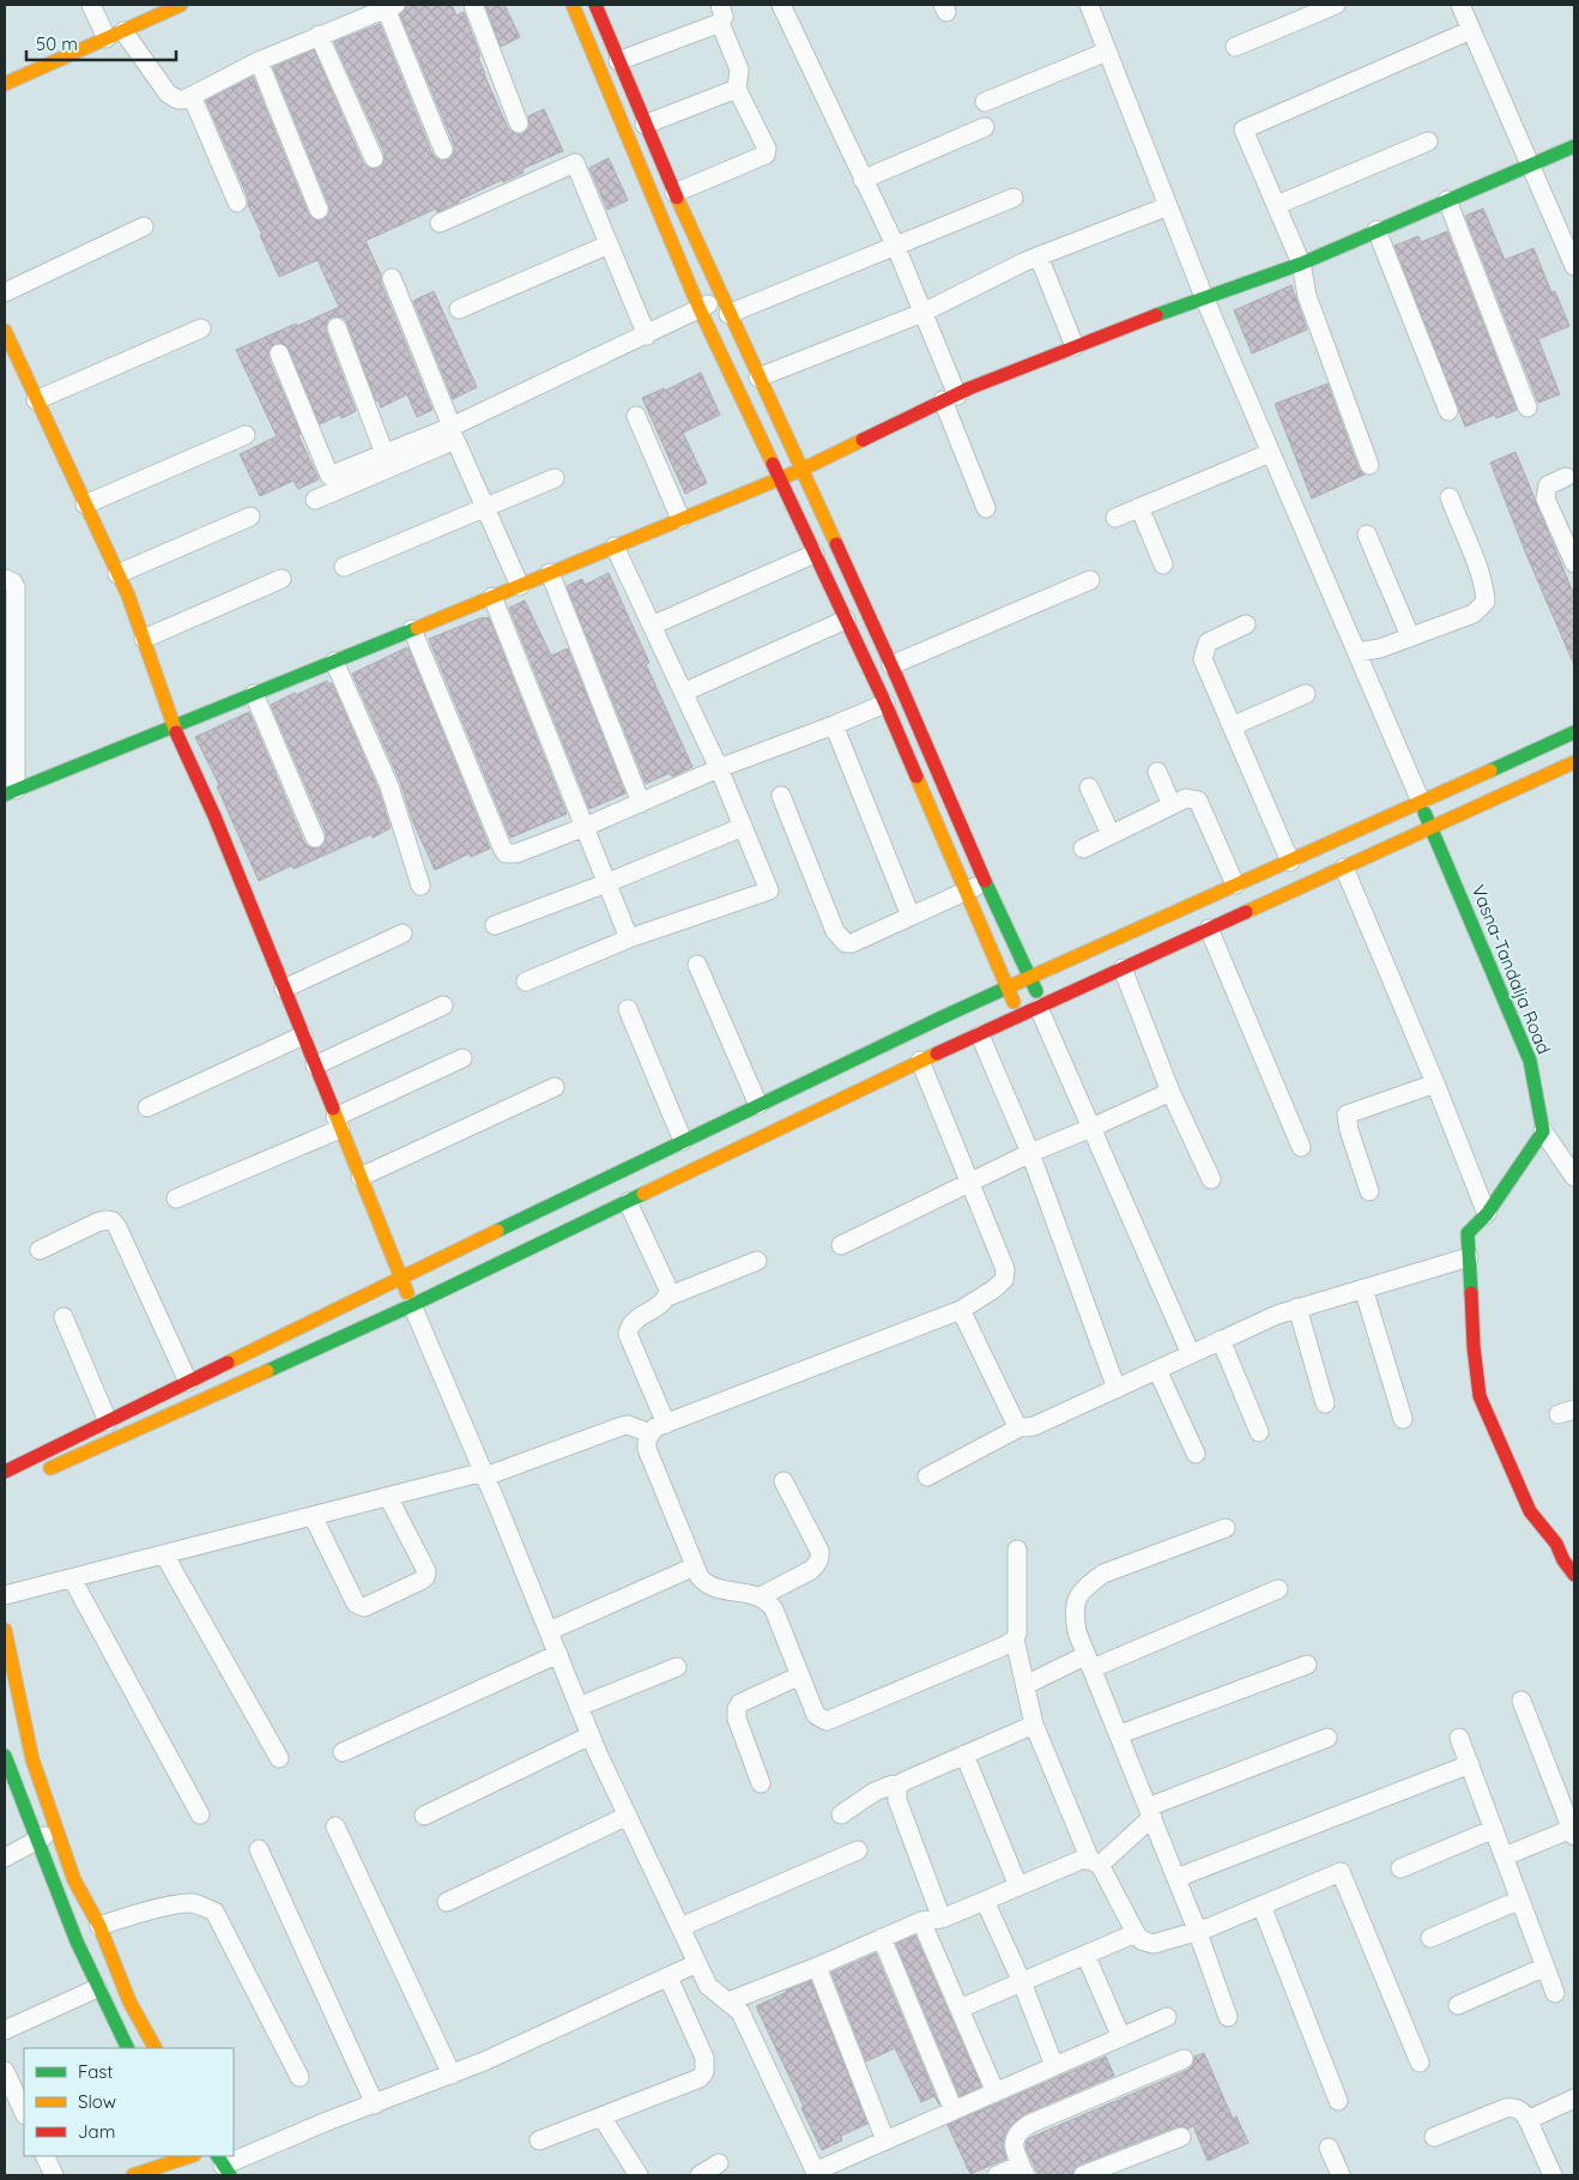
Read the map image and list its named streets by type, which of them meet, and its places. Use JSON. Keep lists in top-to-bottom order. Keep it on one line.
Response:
{"streets":{"street":["Vasna-Tandalja Road"]},"legend":["Fast","Slow","Jam"],"scale_bar":"50 m"}
